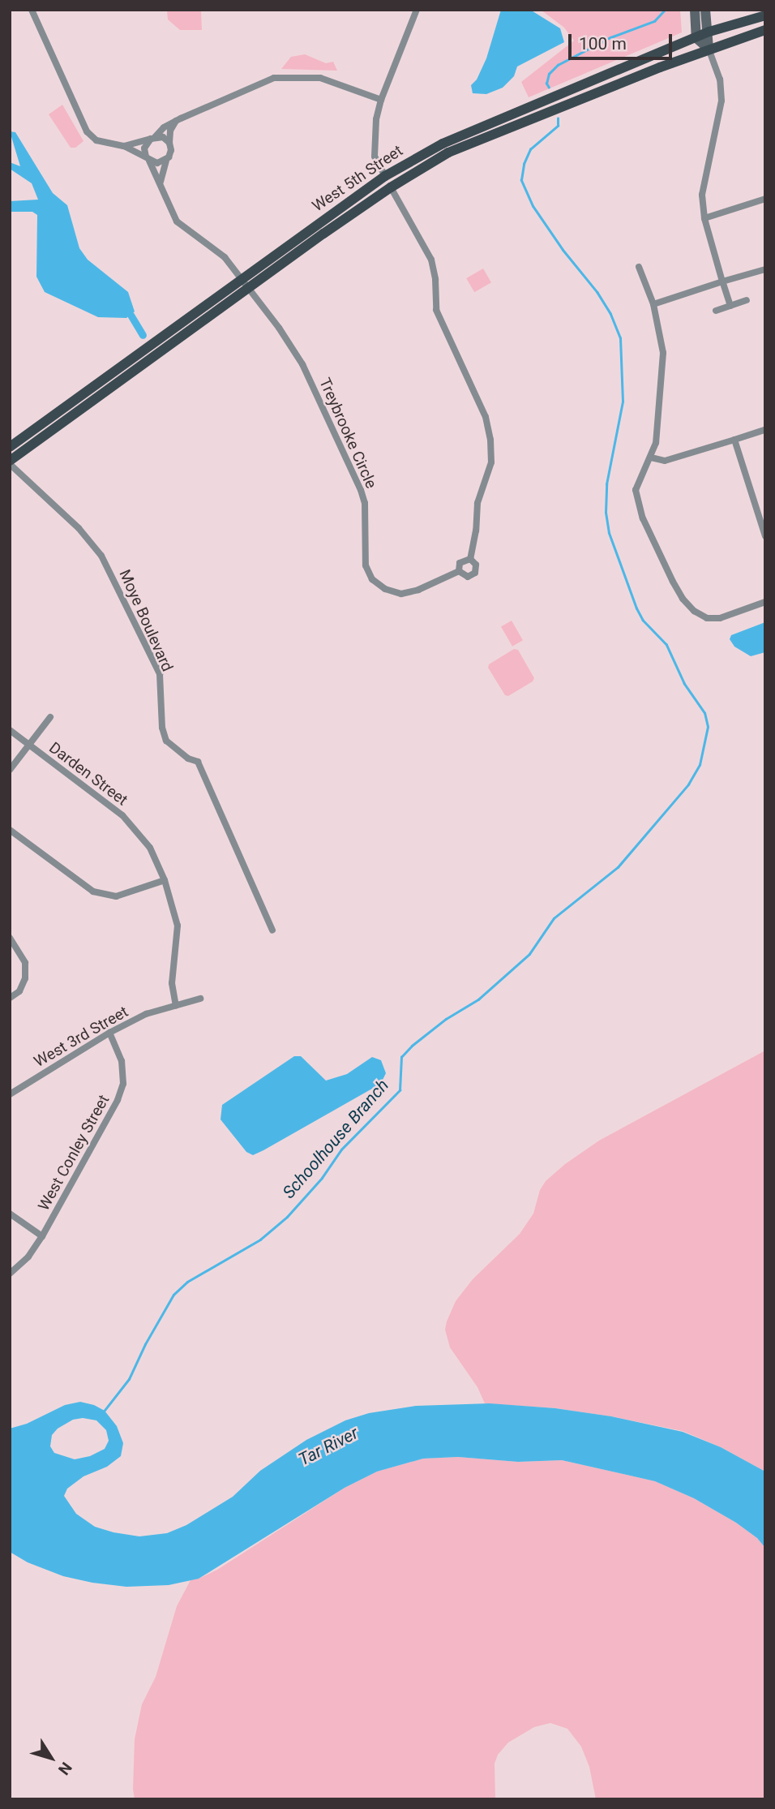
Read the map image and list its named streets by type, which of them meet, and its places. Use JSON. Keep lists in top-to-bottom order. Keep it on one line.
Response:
{"streets":{"main road":["West 5th Street"],"street":["Treybrooke Circle","Moye Boulevard","Darden Street","West 3rd Street","West Conley Street"]},"crossings":[["West 5th Street","Treybrooke Circle"],["West 5th Street","Moye Boulevard"],["Darden Street","West 3rd Street"],["West 3rd Street","West Conley Street"]],"water":["Schoolhouse Branch","Tar River"],"scale_bar":"100 m","north":"bottom right"}
